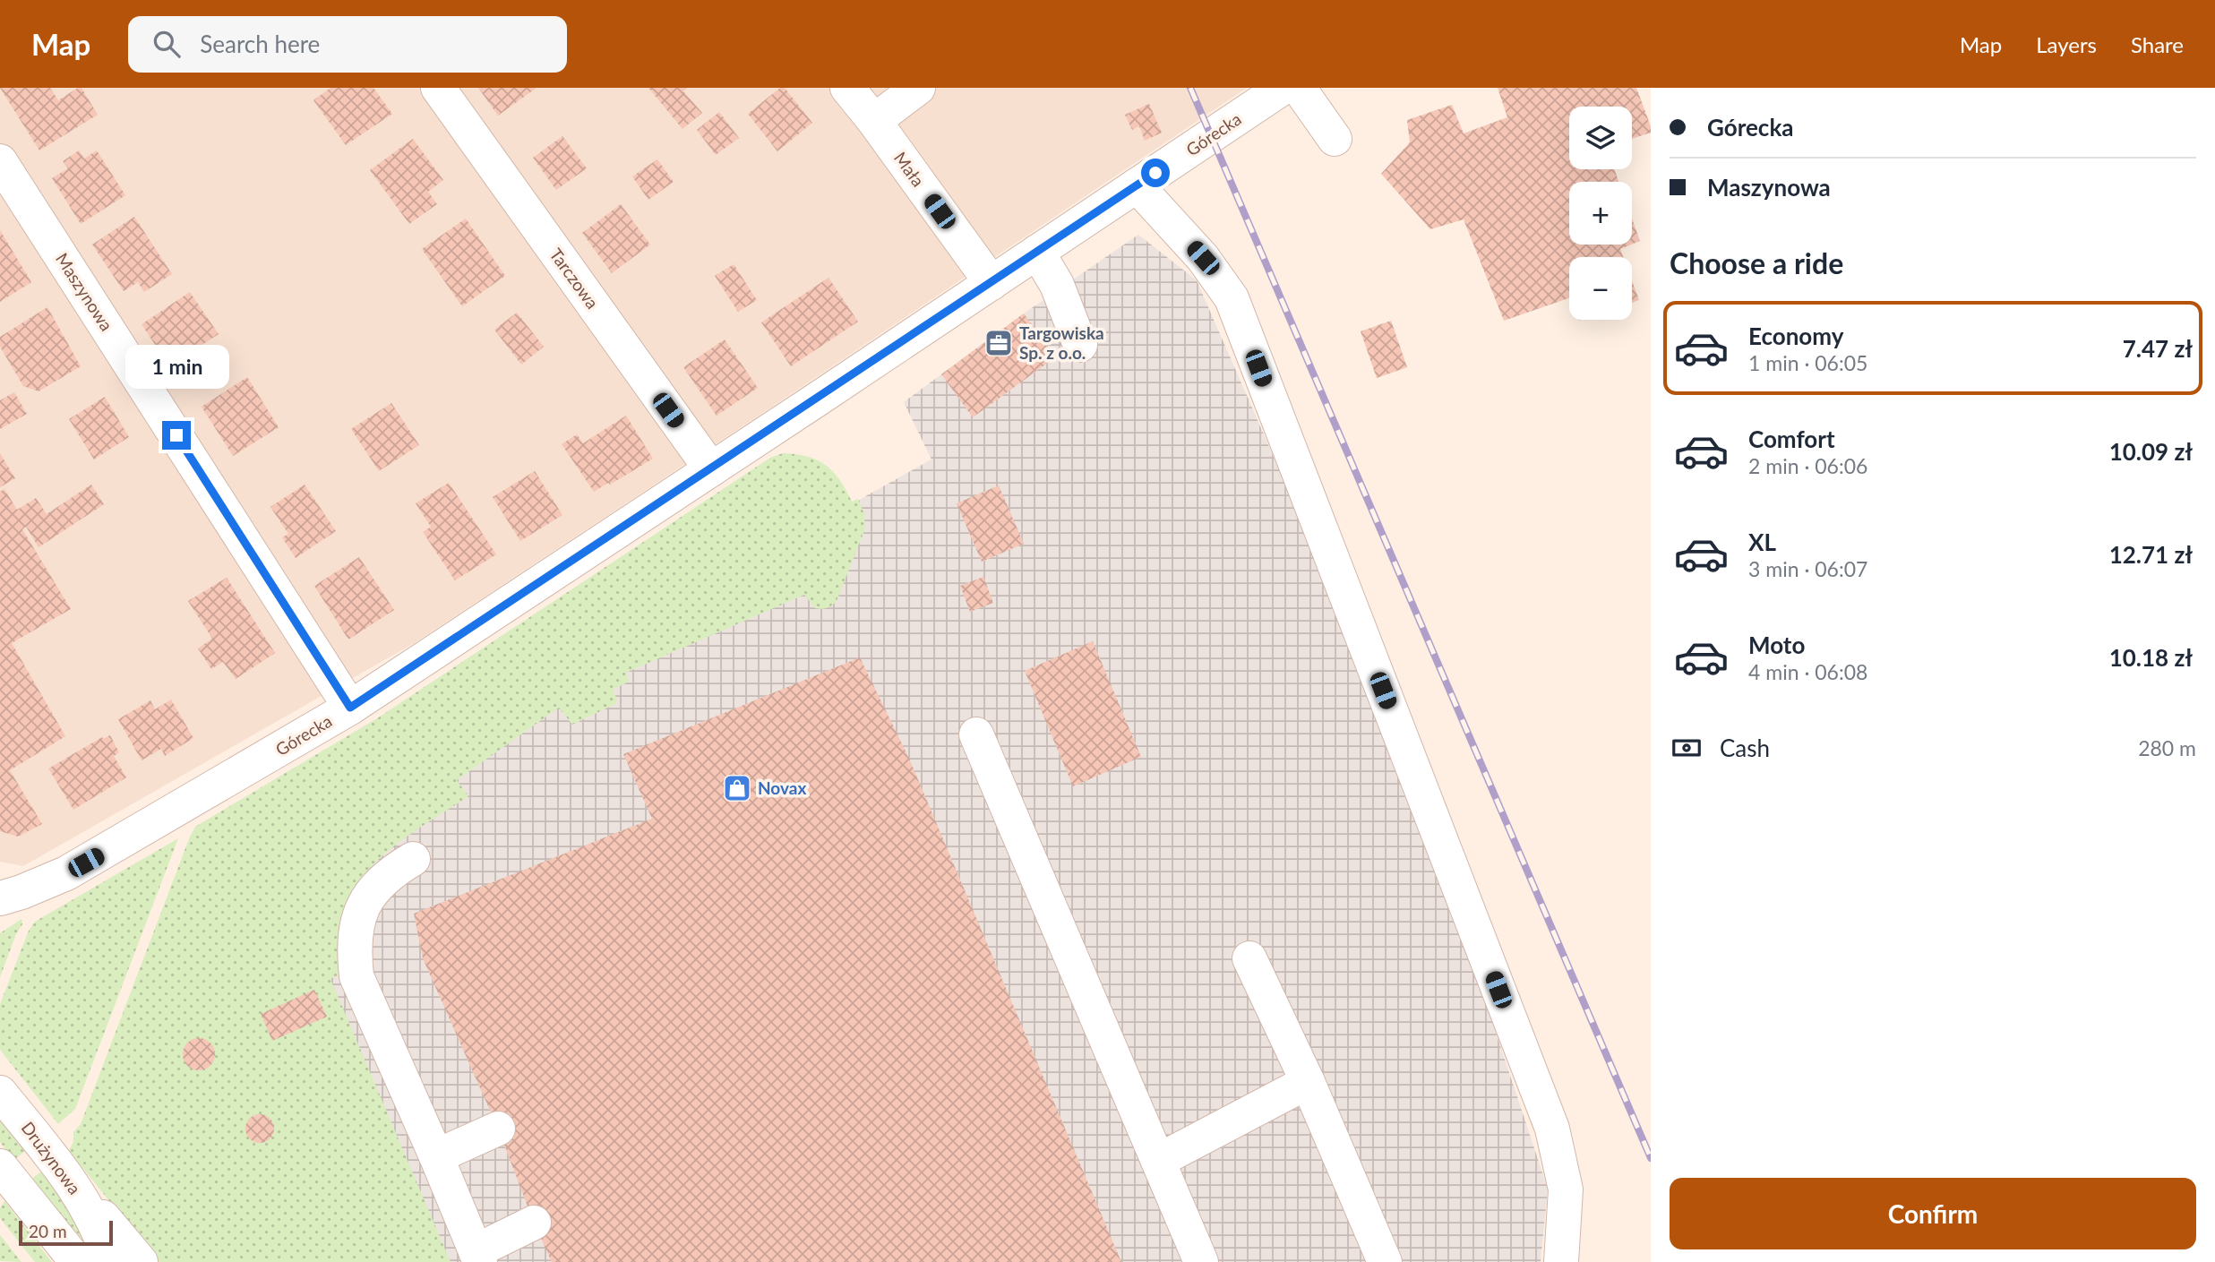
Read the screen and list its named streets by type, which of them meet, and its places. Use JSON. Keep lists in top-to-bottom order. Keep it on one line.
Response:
{"streets":{"street":["Górecka","Mała","Tarczowa","Maszynowa","Drużynowa"]},"crossings":[["Górecka","Mała"],["Górecka","Tarczowa"],["Górecka","Maszynowa"]],"places":{"office":["Targowiska Sp. z o.o."],"shop":["Novax"]},"scale_bar":"20 m","page":{"header":"Map","search":"Search here","nav":["Map","Layers","Share"],"banner":["Górecka","Maszynowa"],"map_buttons":["+","−"],"heading":"Choose a ride","list":[{"name":"Economy","note":"1 min · 06:05","value":"7.47 zł"},{"name":"Comfort","note":"2 min · 06:06","value":"10.09 zł"},{"name":"XL","note":"3 min · 06:07","value":"12.71 zł"},{"name":"Moto","note":"4 min · 06:08","value":"10.18 zł"}],"bubble":"1 min","pay":["Cash","280 m"],"buttons":"Confirm","scale":"20 m"}}
